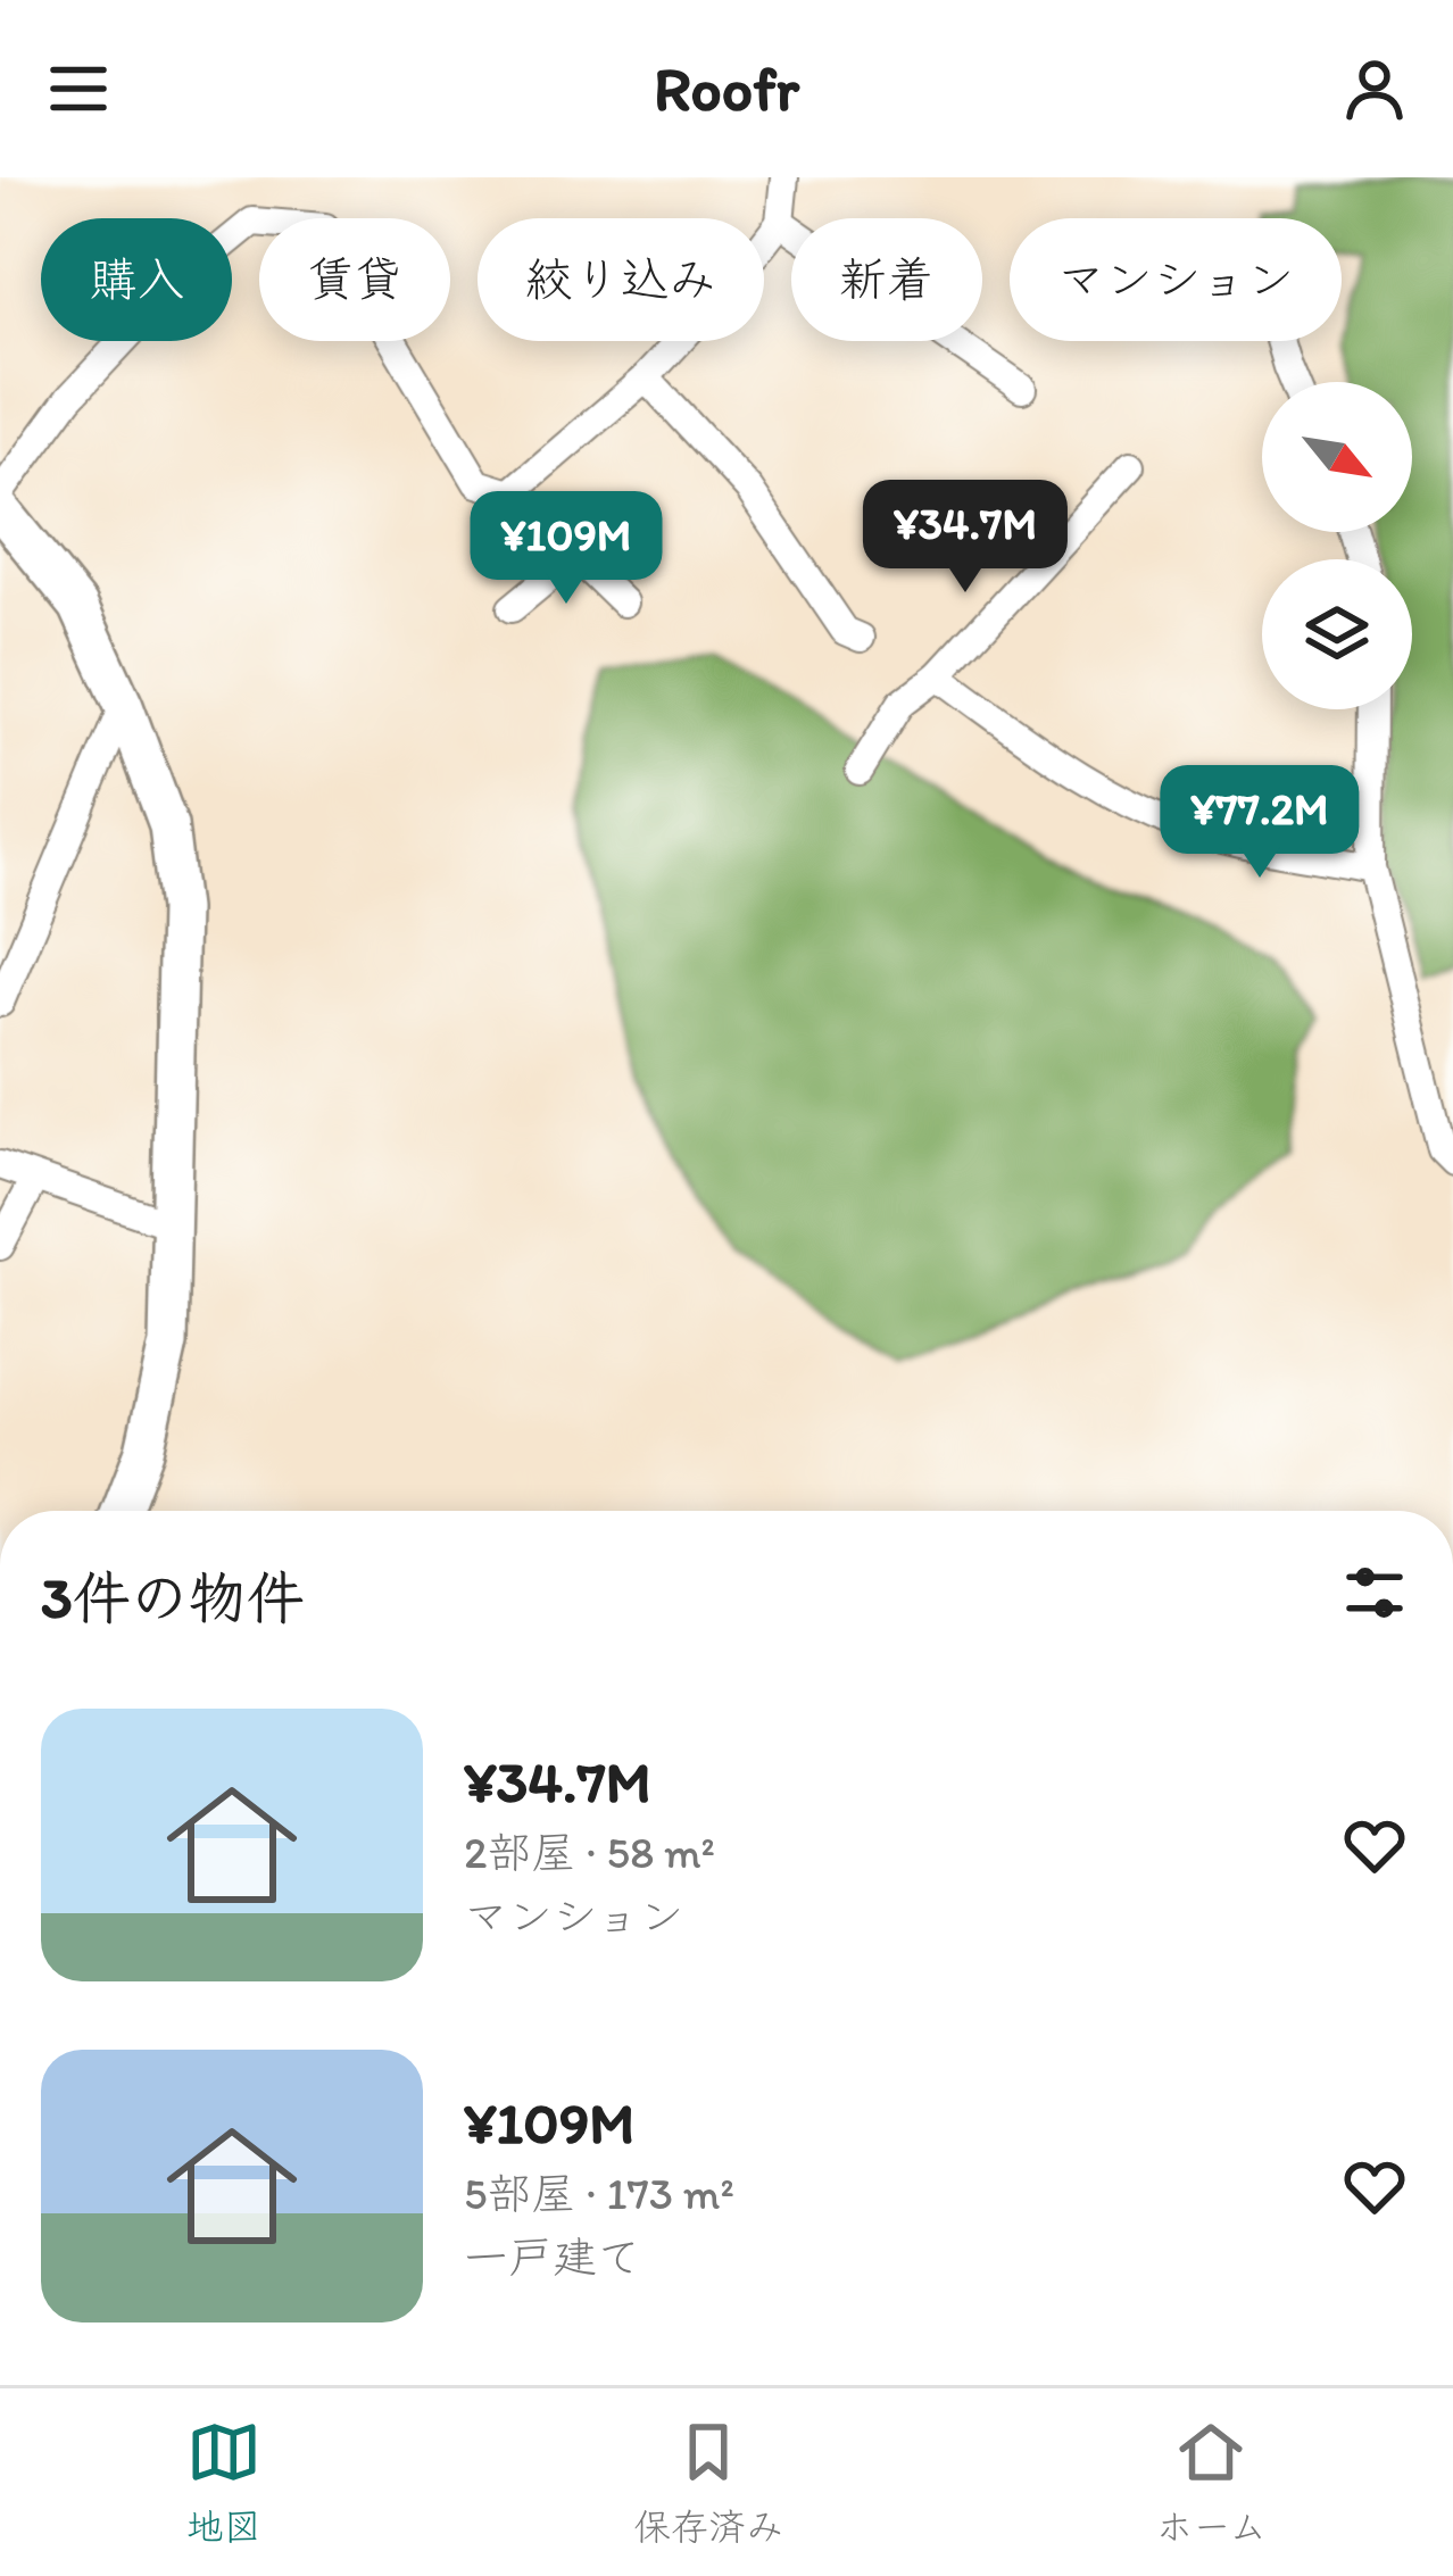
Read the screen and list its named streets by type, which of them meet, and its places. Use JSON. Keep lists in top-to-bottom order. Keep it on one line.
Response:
{"north":"bottom right","page":{"header":"Roofr","chip":["購入","賃貸","絞り込み","新着","マンション"],"price":["¥34.7M","¥109M","¥77.2M"],"heading":"3件の物件","list":[{"name":"¥34.7M","note":"2部屋 · 58 m² · マンション"},{"name":"¥109M","note":"5部屋 · 173 m² · 一戸建て"}],"tabs":["地図","保存済み","ホーム"]}}
